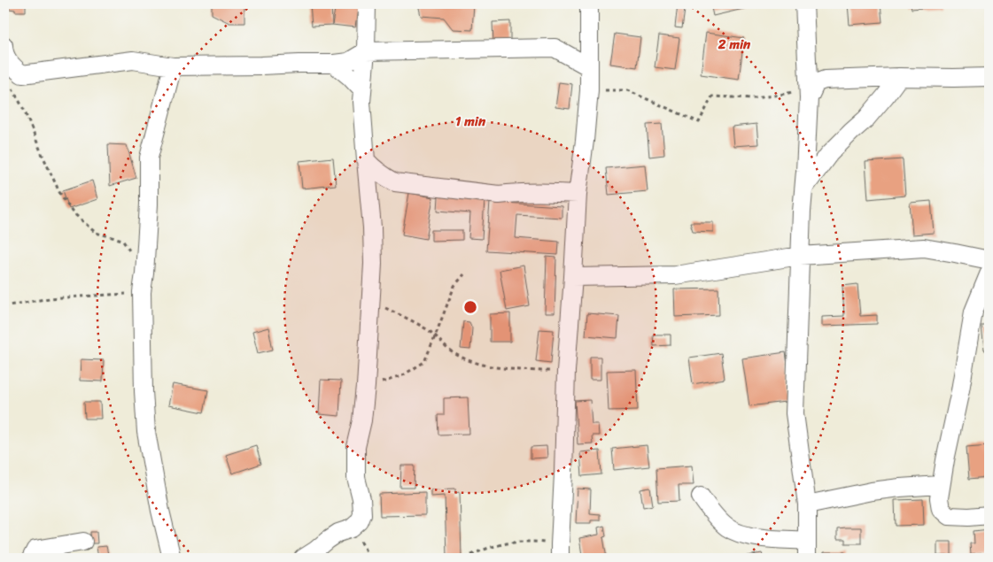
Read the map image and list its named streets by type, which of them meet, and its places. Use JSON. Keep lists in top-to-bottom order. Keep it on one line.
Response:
{"rings":["2 min","1 min"]}
